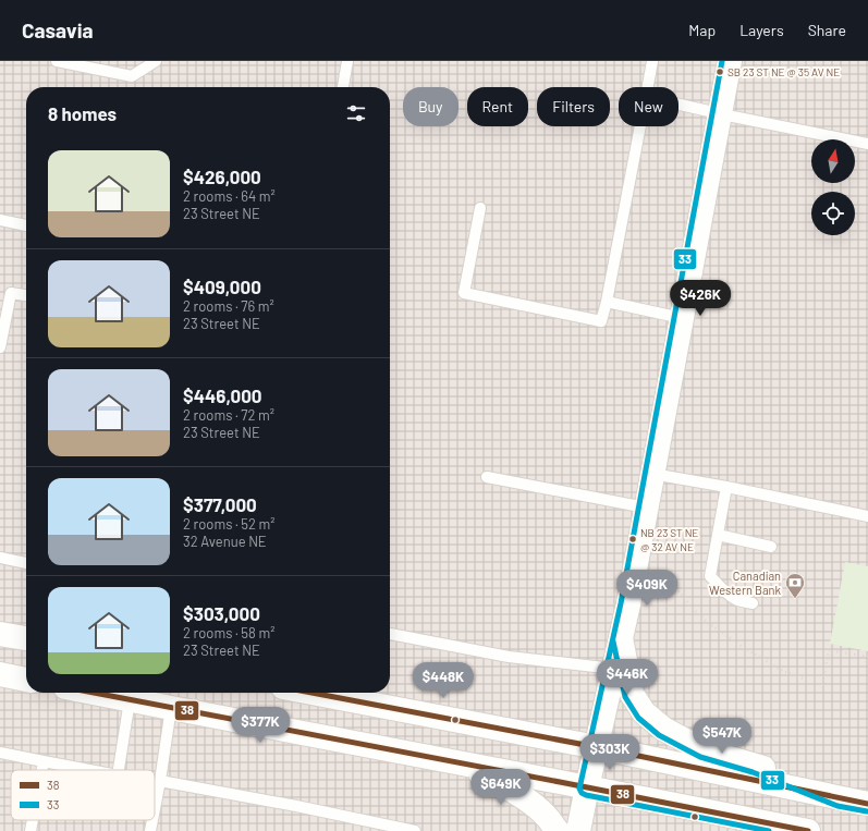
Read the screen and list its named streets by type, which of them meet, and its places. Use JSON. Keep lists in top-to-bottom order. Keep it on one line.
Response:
{"places":{"other":["SB 23 ST NE @ 35 AV NE","NB 23 ST NE @ 32 AV NE"],"bank":["Canadian Western Bank"]},"lines":["transit line 33","transit line 38"],"legend":["38","33"],"north":"top","page":{"header":"Casavia","nav":["Map","Layers","Share"],"chip":["Buy","Rent","Filters","New"],"heading":"8 homes","list":[{"name":"$426,000","note":"2 rooms · 64 m² · 23 Street NE"},{"name":"$409,000","note":"2 rooms · 76 m² · 23 Street NE"},{"name":"$446,000","note":"2 rooms · 72 m² · 23 Street NE"},{"name":"$377,000","note":"2 rooms · 52 m² · 32 Avenue NE"},{"name":"$303,000","note":"2 rooms · 58 m² · 23 Street NE"}],"price":["$426K","$409K","$446K","$448K","$377K","$547K","$303K","$649K"]}}
